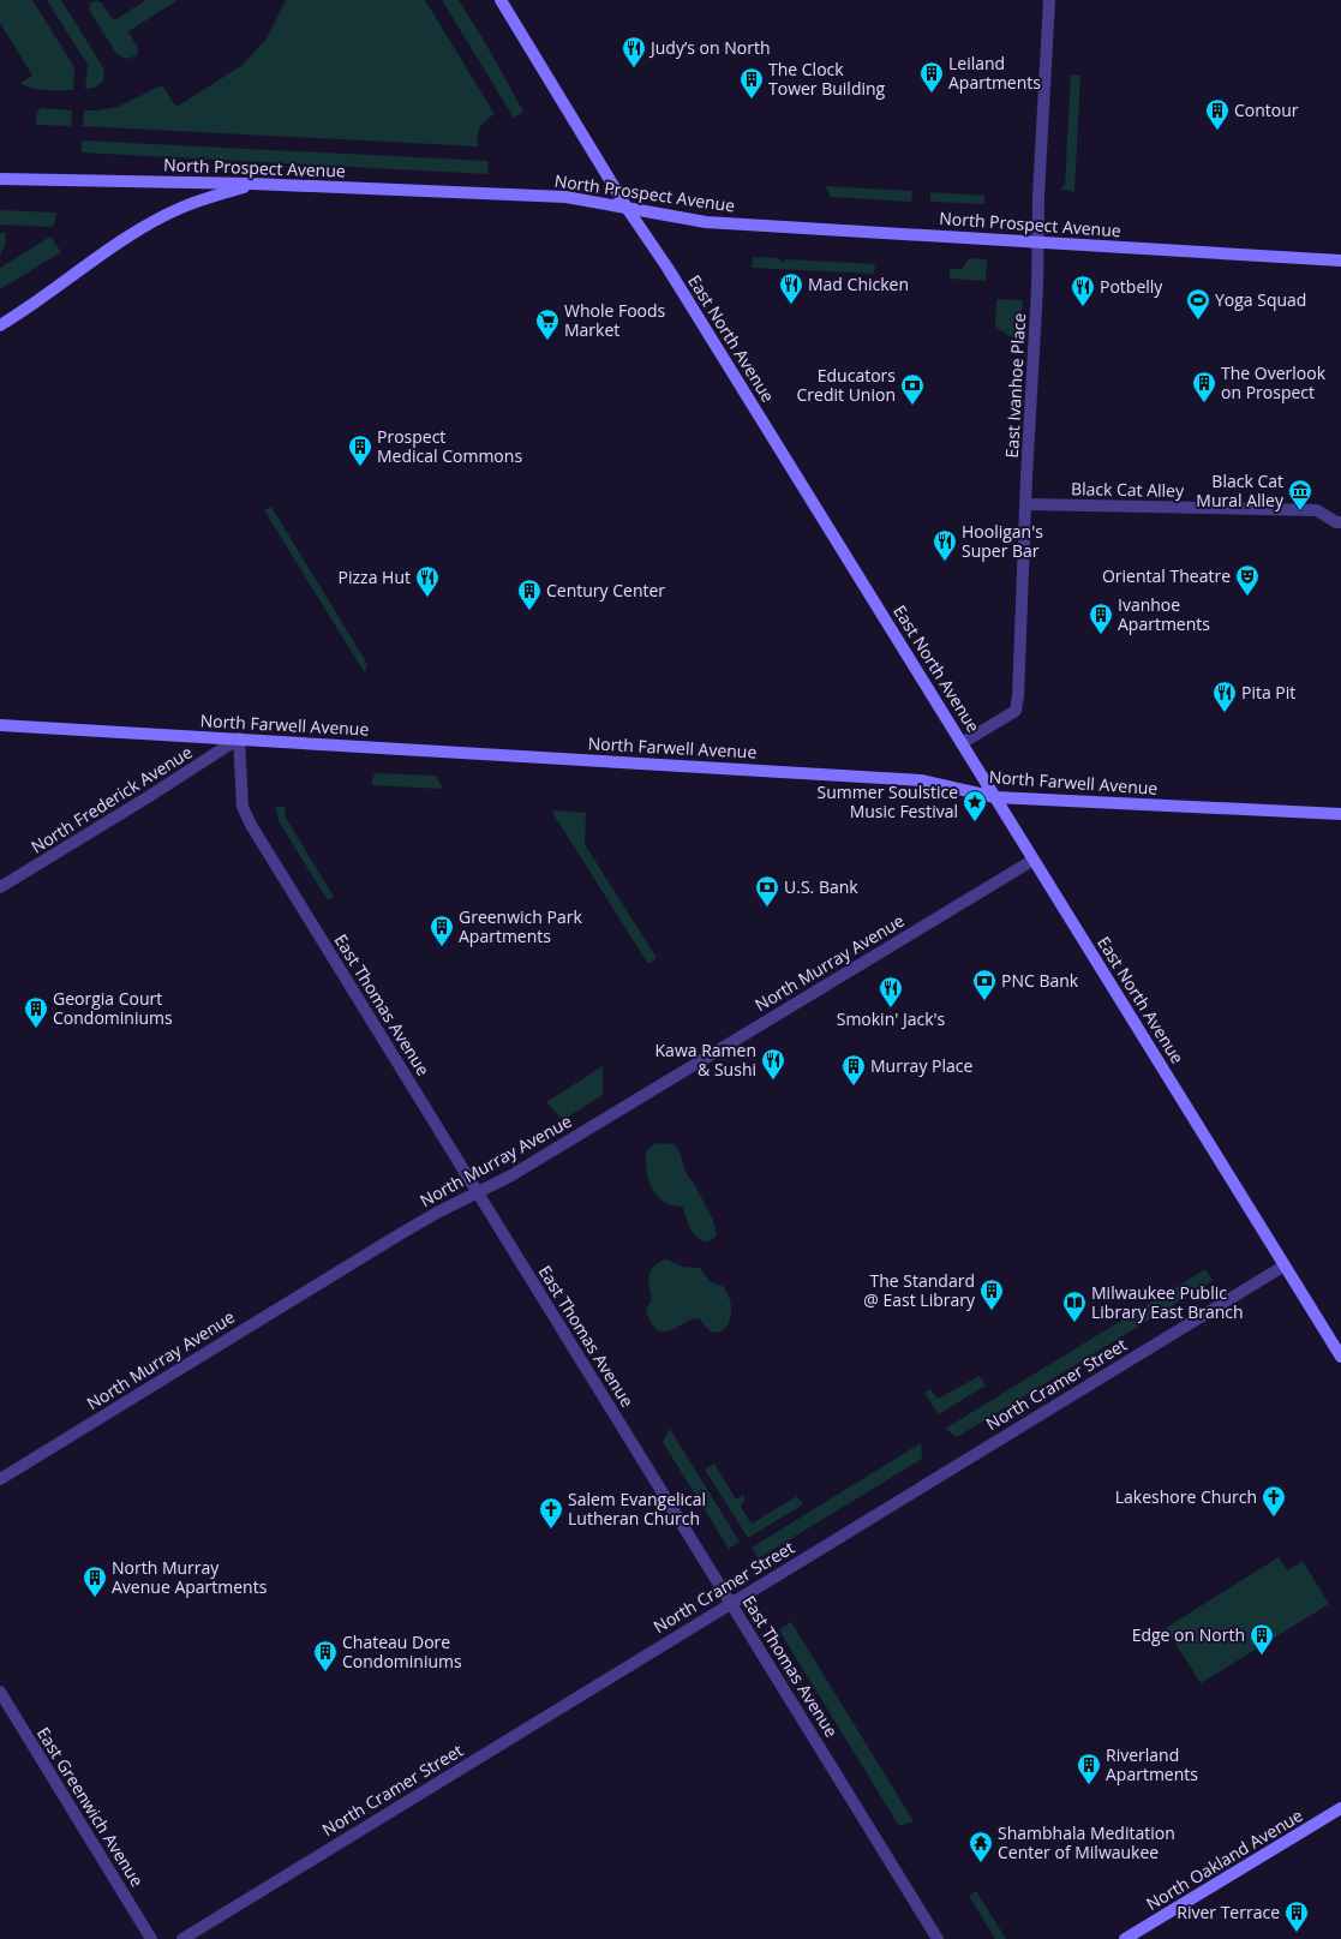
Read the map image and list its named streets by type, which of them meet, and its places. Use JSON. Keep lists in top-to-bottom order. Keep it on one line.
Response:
{"streets":{"main road":["North Prospect Avenue","East North Avenue","North Farwell Avenue","North Oakland Avenue"],"street":["East Ivanhoe Place","Black Cat Alley","North Frederick Avenue","North Murray Avenue","East Thomas Avenue","North Cramer Street","East Greenwich Avenue"]},"crossings":[["North Prospect Avenue","East North Avenue"],["North Prospect Avenue","East Ivanhoe Place"],["East North Avenue","East Ivanhoe Place"],["East North Avenue","North Farwell Avenue"],["East North Avenue","North Murray Avenue"],["East North Avenue","North Cramer Street"],["East Ivanhoe Place","Black Cat Alley"],["North Farwell Avenue","North Frederick Avenue"],["North Farwell Avenue","East Thomas Avenue"],["North Frederick Avenue","East Thomas Avenue"],["North Murray Avenue","East Thomas Avenue"],["East Thomas Avenue","North Cramer Street"]],"places":{"restaurant":["Judy’s on North","Mad Chicken","Potbelly","Hooligan's Super Bar","Pizza Hut","Pita Pit","Smokin' Jack's","Kawa Ramen & Sushi"],"building":["Leiland Apartments","The Clock Tower Building","Contour","The Overlook on Prospect","Prospect Medical Commons","Century Center","Ivanhoe Apartments","Greenwich Park Apartments","Georgia Court Condominiums","Murray Place","The Standard @ East Library","North Murray Avenue Apartments","Edge on North","Chateau Dore Condominiums","Riverland Apartments","River Terrace"],"sports":["Yoga Squad"],"supermarket":["Whole Foods Market"],"bank":["Educators Credit Union","U.S. Bank","PNC Bank"],"museum":["Black Cat Mural Alley"],"theatre":["Oriental Theatre"],"place":["Summer Soulstice Music Festival"],"library":["Milwaukee Public Library East Branch"],"church":["Lakeshore Church","Salem Evangelical Lutheran Church"],"temple":["Shambhala Meditation Center of Milwaukee"]}}
